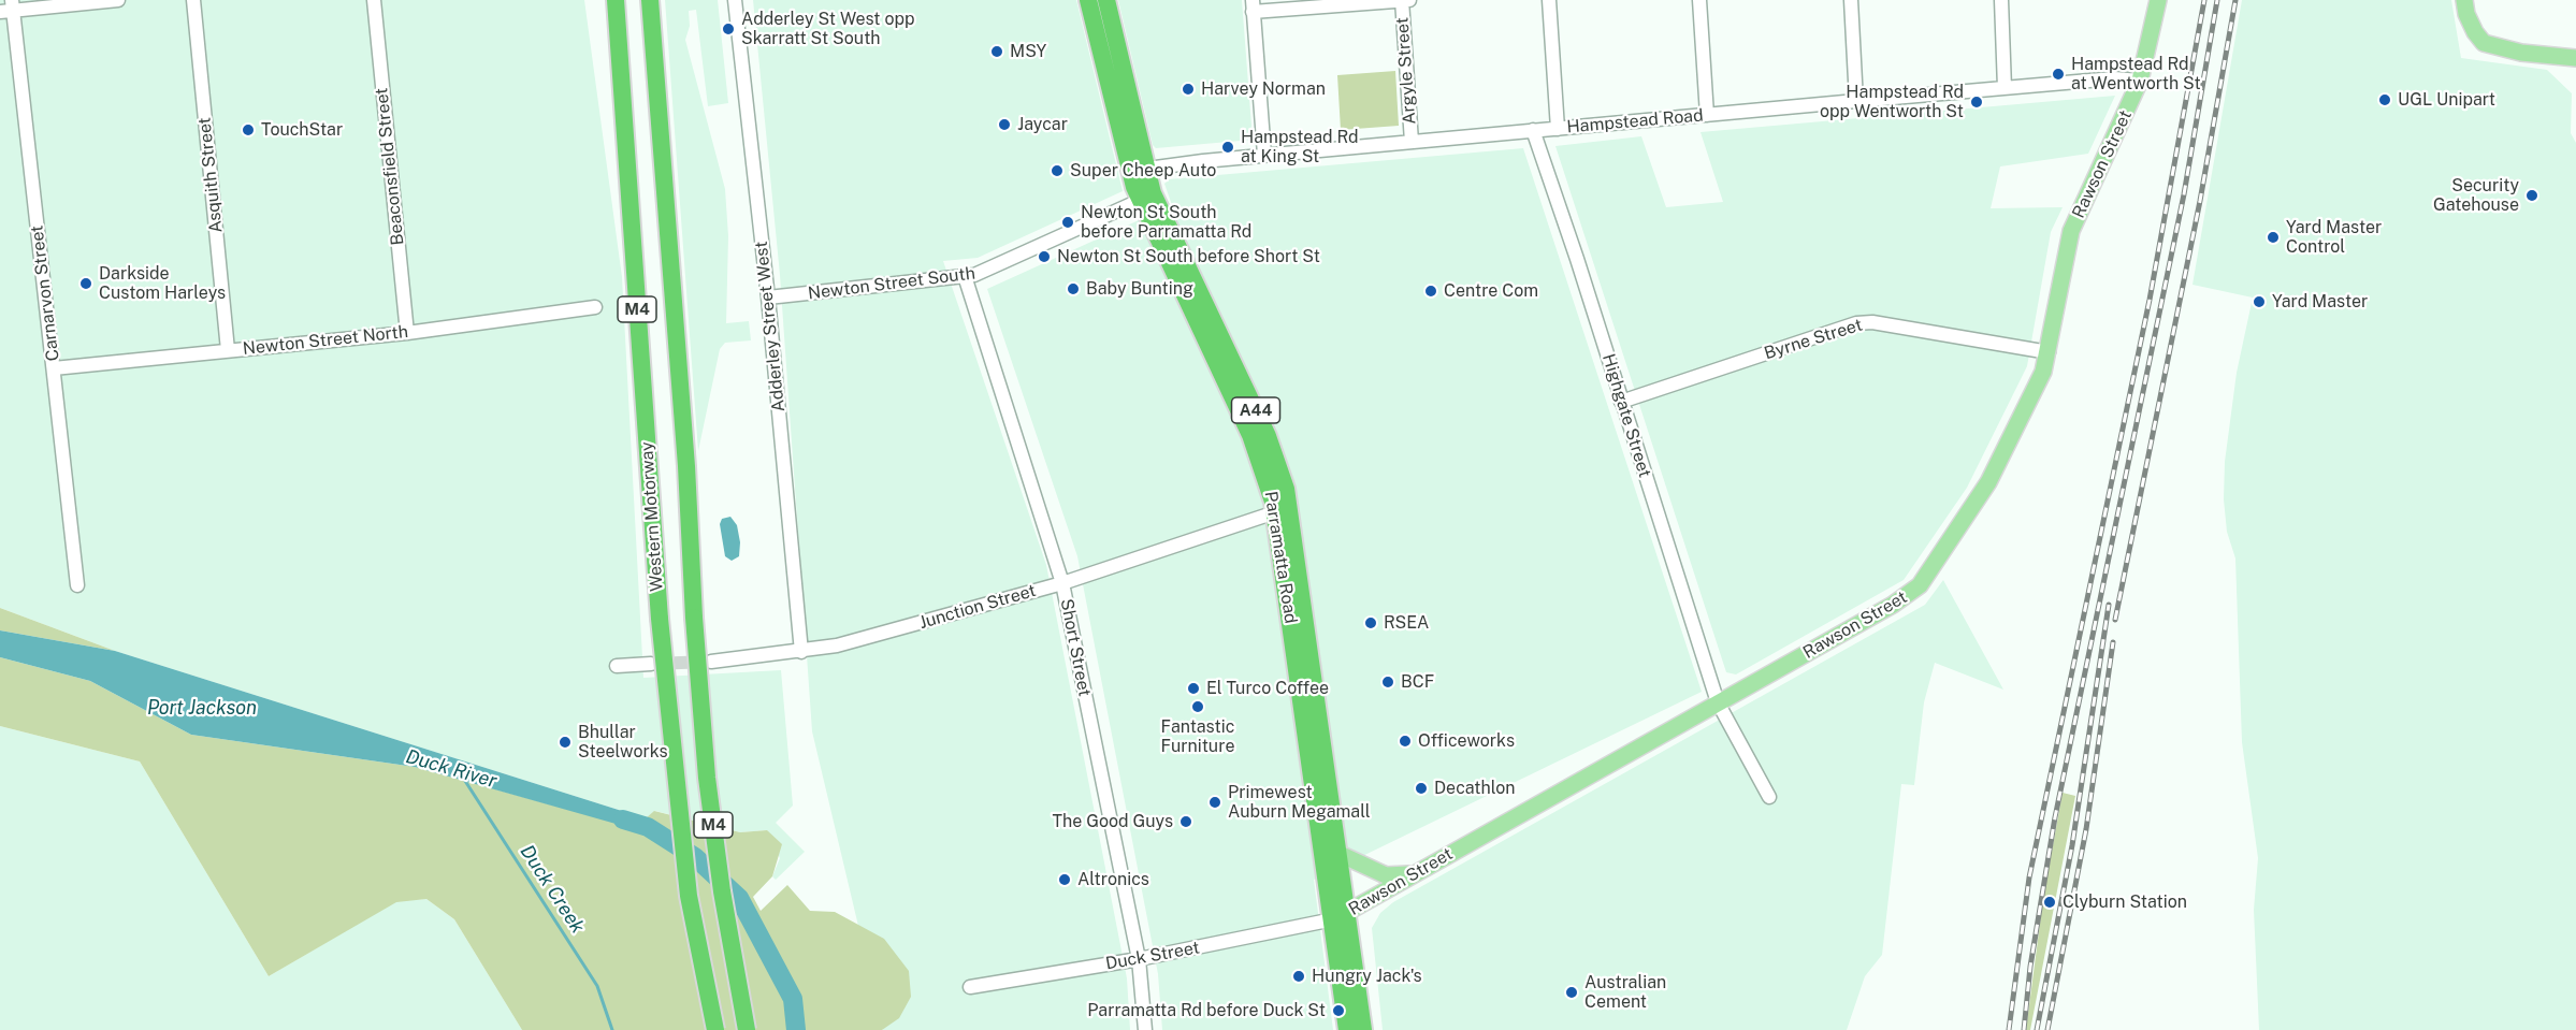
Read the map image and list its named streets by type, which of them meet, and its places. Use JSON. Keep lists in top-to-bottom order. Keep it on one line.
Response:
{"streets":{"highway":["M4","A44","Western Motorway","Parramatta Road"],"main road":["Rawson Street"],"street":["Argyle Street","Hampstead Road","Beaconsfield Street","Asquith Street","Newton Street South","Carnarvon Street","Adderley Street West","Byrne Street","Newton Street North","Highgate Street","Junction Street","Short Street","Duck Street"]},"crossings":[["Argyle Street","Hampstead Road"],["Hampstead Road","Rawson Street"],["Hampstead Road","Highgate Street"],["Hampstead Road","Parramatta Road"],["Rawson Street","Byrne Street"],["Rawson Street","Highgate Street"],["Rawson Street","Parramatta Road"],["Rawson Street","Duck Street"],["Beaconsfield Street","Newton Street North"],["Asquith Street","Newton Street North"],["Newton Street South","Adderley Street West"],["Newton Street South","Parramatta Road"],["Newton Street South","Short Street"],["Carnarvon Street","Newton Street North"],["Adderley Street West","Junction Street"],["Byrne Street","Highgate Street"],["Parramatta Road","Junction Street"],["Parramatta Road","Duck Street"],["Junction Street","Short Street"],["Short Street","Duck Street"]],"water":["Port Jackson","Duck River","Duck Creek"],"places":["Adderley St West opp Skarratt St South","MSY","Hampstead Rd at Wentworth St","Harvey Norman","UGL Unipart","Hampstead Rd opp Wentworth St","Jaycar","TouchStar","Hampstead Rd at King St","Super Cheep Auto","Security Gatehouse","Newton St South before Parramatta Rd","Yard Master Control","Newton St South before Short St","Darkside Custom Harleys","Baby Bunting","Centre Com","Yard Master","RSEA","BCF","El Turco Coffee","Fantastic Furniture","Officeworks","Bhullar Steelworks","Decathlon","Primewest Auburn Megamall","The Good Guys","Altronics","Clyburn Station","Hungry Jack's","Australian Cement","Parramatta Rd before Duck St"]}
